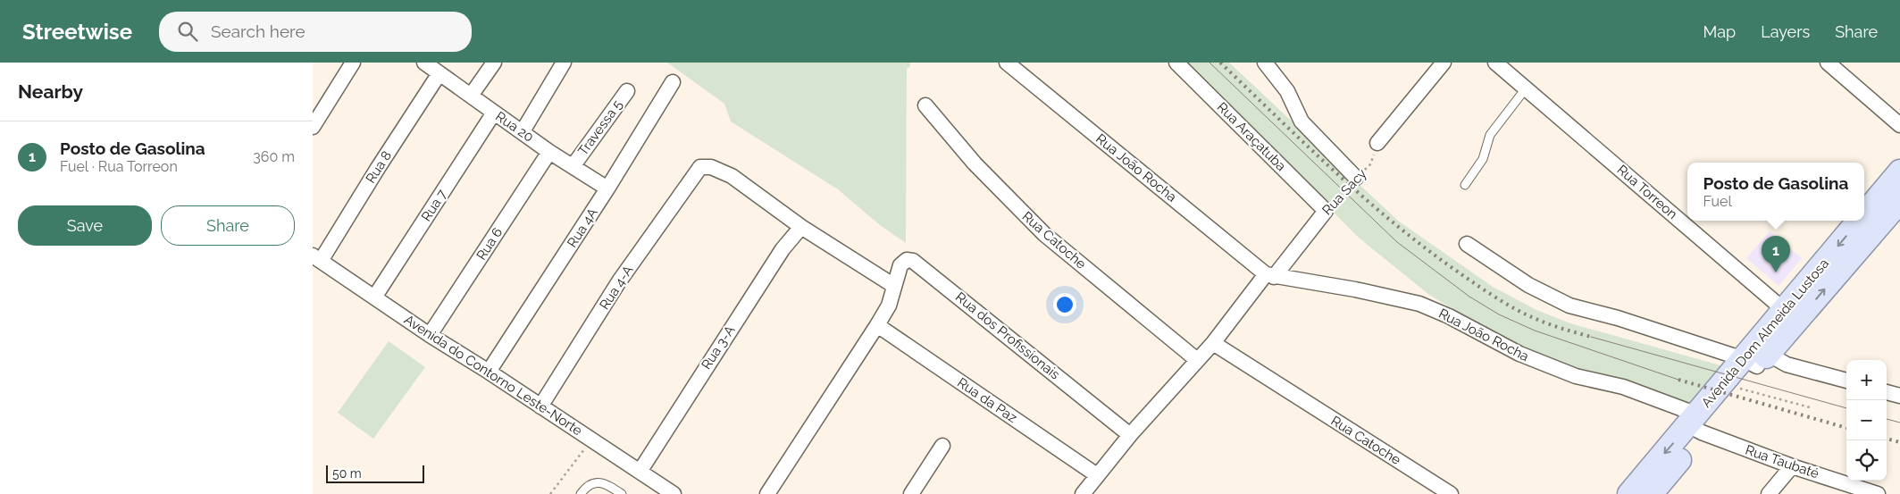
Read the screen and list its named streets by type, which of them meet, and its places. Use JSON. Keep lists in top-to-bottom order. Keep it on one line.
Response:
{"streets":{"main road":["Avenida Dom Almeida Lustosa"],"street":["Rua 20","Travessa 5","Rua Araçatuba","Rua 8","Rua João Rocha","Rua Sacy","Rua Torreon","Rua 7","Rua 4A","Rua Catoche","Rua 6","Rua 4-A","Rua dos Profissionais","Rua 3-A","Avenida do Contorno Leste-Norte","Rua da Paz","Rua Taubaté"]},"crossings":[["Rua 20","Travessa 5"],["Rua 20","Rua 8"],["Rua 20","Rua 7"],["Rua 20","Rua 4A"],["Rua 20","Rua 6"],["Rua Araçatuba","Rua Sacy"],["Rua 8","Avenida do Contorno Leste-Norte"],["Rua João Rocha","Rua Sacy"],["Rua João Rocha","Avenida Dom Almeida Lustosa"],["Rua João Rocha","Rua Taubaté"],["Rua Torreon","Avenida Dom Almeida Lustosa"],["Rua 7","Avenida do Contorno Leste-Norte"],["Rua 4A","Avenida do Contorno Leste-Norte"],["Rua 6","Avenida do Contorno Leste-Norte"],["Rua 4-A","Rua 3-A"],["Rua 4-A","Avenida do Contorno Leste-Norte"],["Avenida Dom Almeida Lustosa","Rua Taubaté"],["Rua dos Profissionais","Rua da Paz"],["Rua 3-A","Avenida do Contorno Leste-Norte"]],"scale_bar":"50 m","page":{"header":"Streetwise","search":"Search here","nav":["Map","Layers","Share"],"heading":"Nearby","list":[{"mark":"1","name":"Posto de Gasolina","note":"Fuel · Rua Torreon","value":"360 m"}],"popup":["Posto de Gasolina","Fuel"],"buttons":["Save","Share"],"pins":"1","map_buttons":["+","−"],"scale":"50 m"}}
